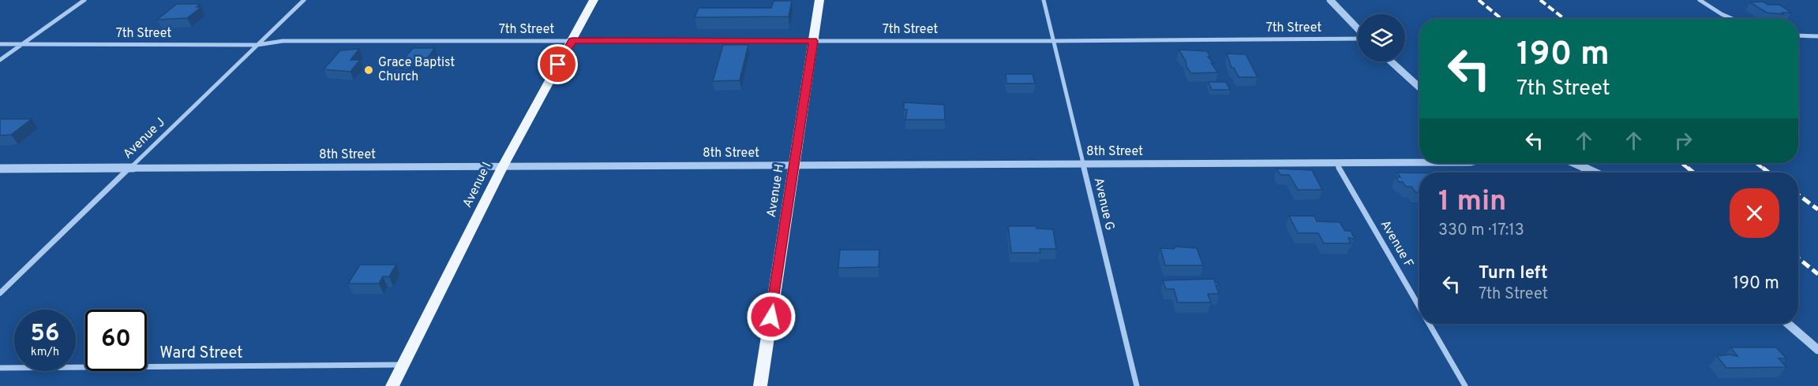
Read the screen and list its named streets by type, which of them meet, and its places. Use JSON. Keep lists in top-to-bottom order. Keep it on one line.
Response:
{"streets":{"main road":["Avenue I","Avenue H"],"street":["7th Street","Avenue J","8th Street","Avenue G","Avenue F","Ward Street"]},"crossings":[["7th Street","Avenue J"],["7th Street","Avenue I"],["7th Street","Avenue H"],["7th Street","Avenue G"],["Avenue J","8th Street"],["8th Street","Avenue I"],["8th Street","Avenue H"],["8th Street","Avenue G"],["8th Street","Avenue F"],["Avenue I","Ward Street"]],"places":["Grace Baptist Church"],"page":{"turn":["190 m","7th Street"],"heading":["1 min","330 m · 17:13"],"list":[{"name":"Turn left","note":"7th Street","value":"190 m"}],"speed":"56 km/h","limit":"60"}}
